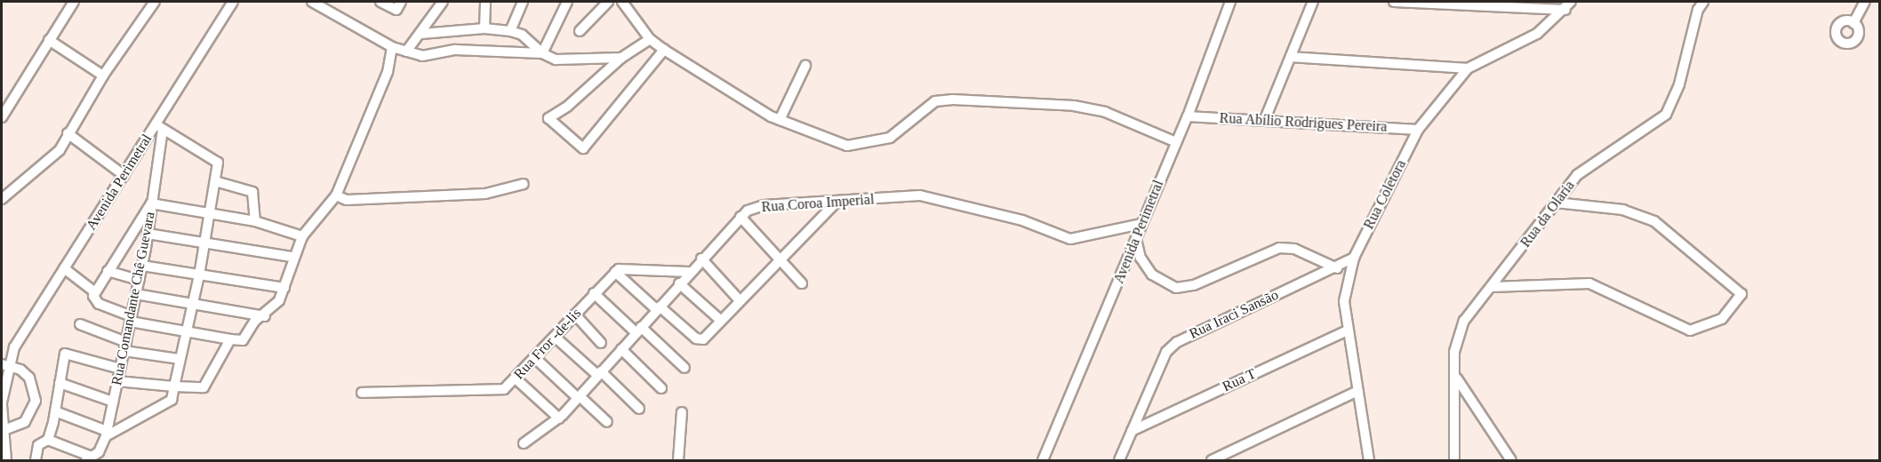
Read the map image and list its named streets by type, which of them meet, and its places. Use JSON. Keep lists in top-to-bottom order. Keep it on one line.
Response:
{"streets":{"street":["Rua Abílio Rodrigues Pereira","Avenida Perimetral","Rua Coletora","Rua Coroa Imperial","Rua da Olaria","Rua Comandante Chê Guevara","Rua Iraci Sansão","Rua Fror -de-lis","Rua T"]},"crossings":[["Rua Abílio Rodrigues Pereira","Avenida Perimetral"],["Rua Abílio Rodrigues Pereira","Rua Coletora"],["Avenida Perimetral","Rua Coroa Imperial"],["Avenida Perimetral","Rua Comandante Chê Guevara"],["Rua Coletora","Rua Iraci Sansão"],["Rua Coletora","Rua T"],["Rua Iraci Sansão","Rua T"]]}
